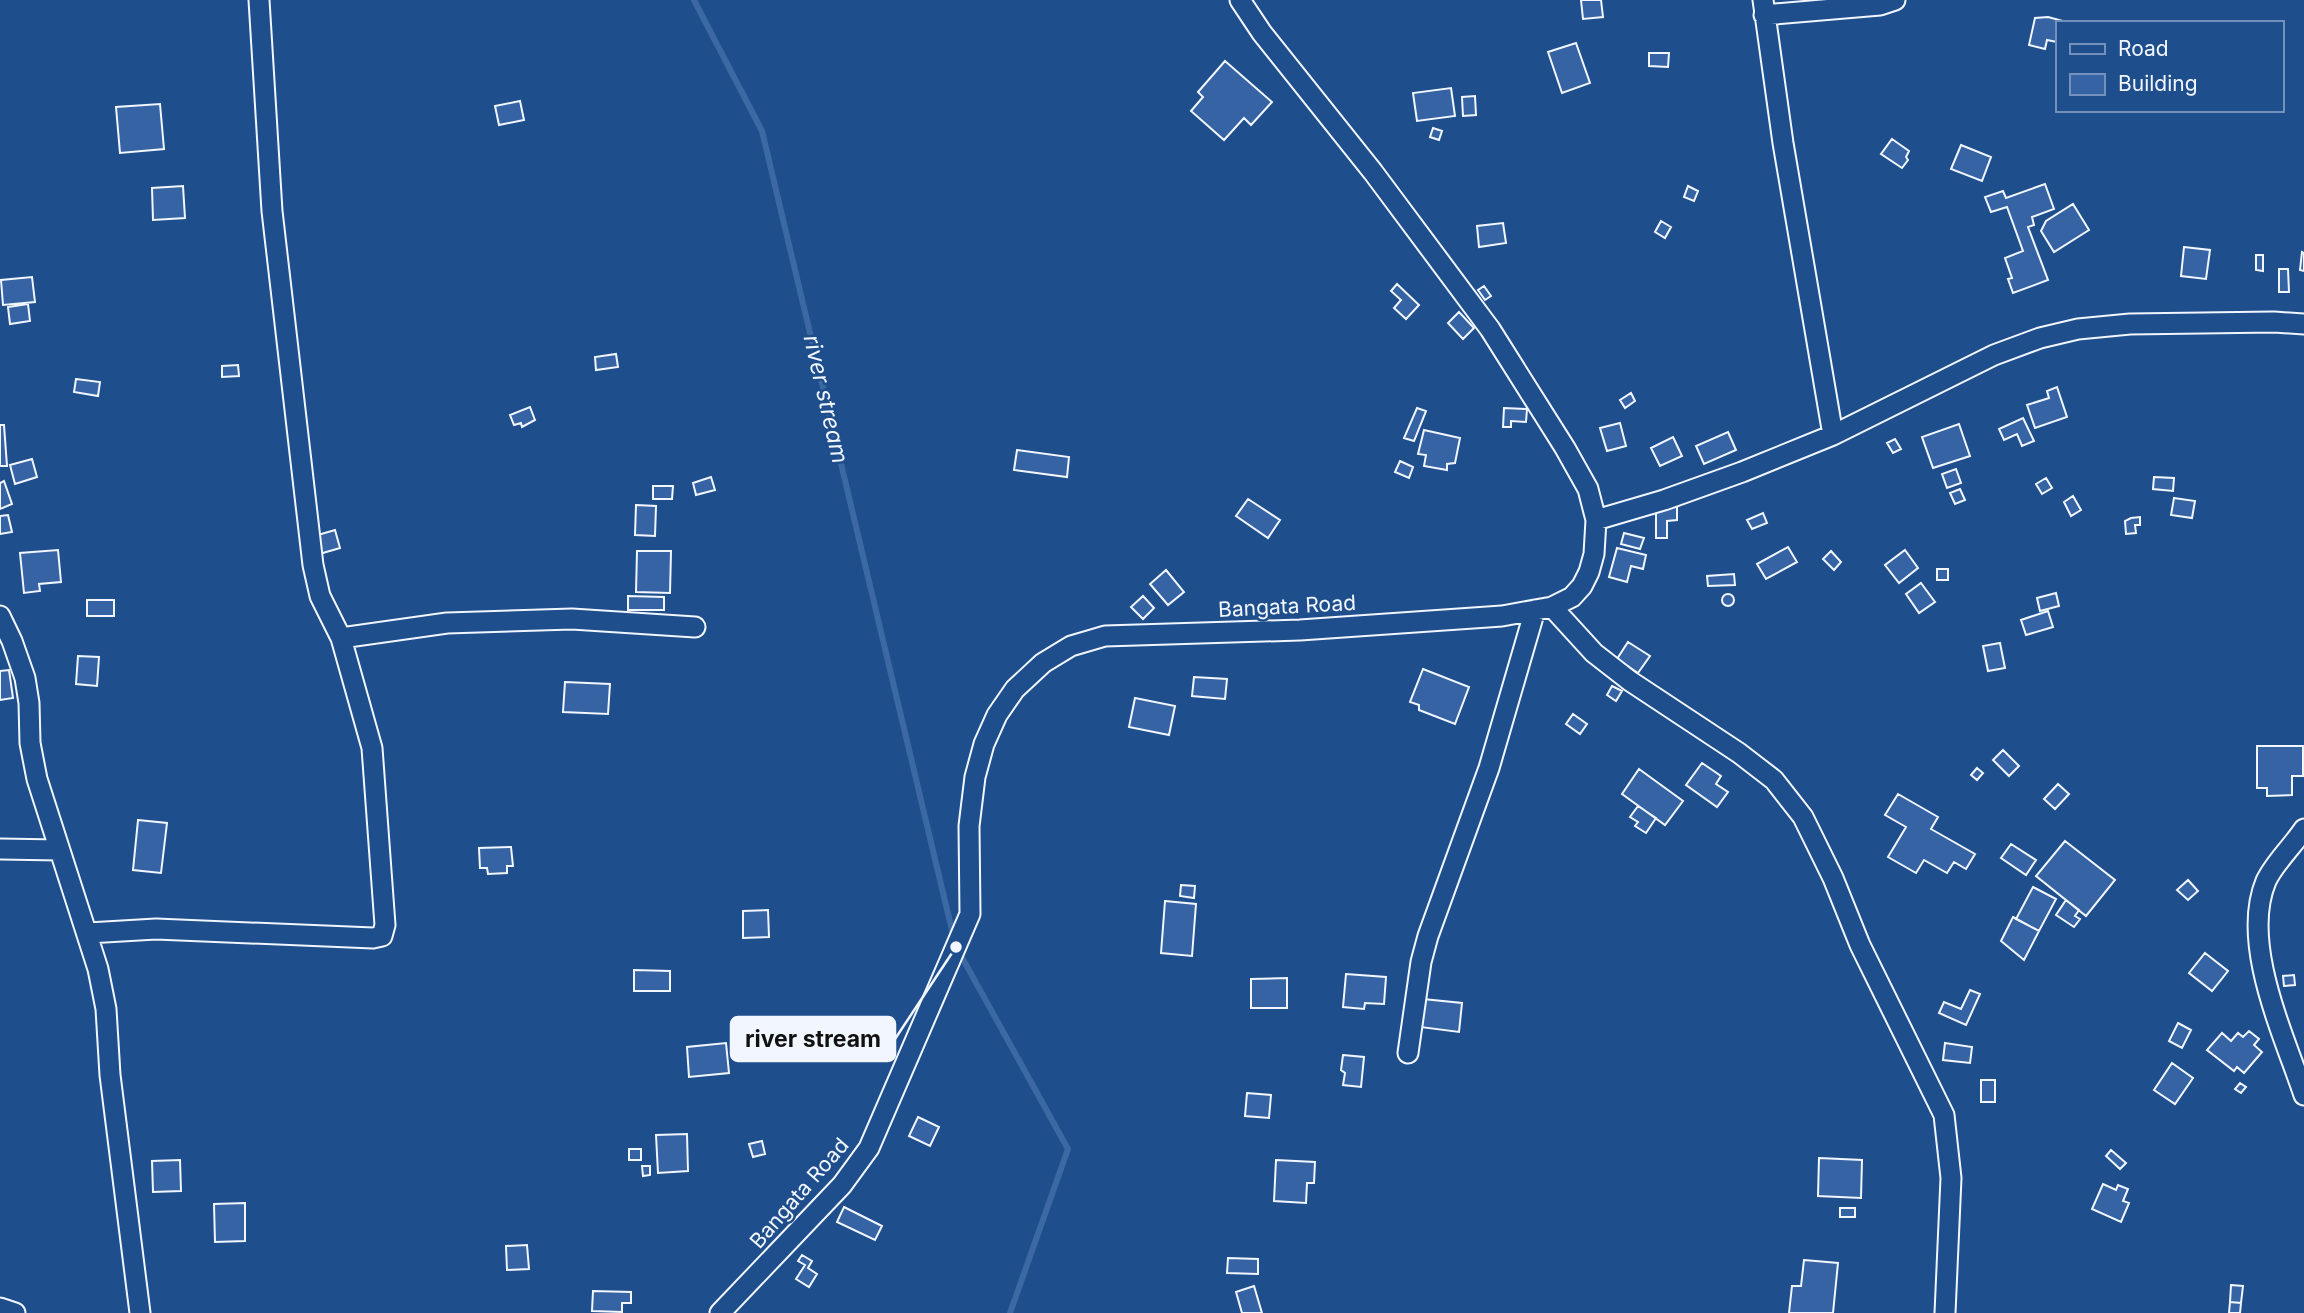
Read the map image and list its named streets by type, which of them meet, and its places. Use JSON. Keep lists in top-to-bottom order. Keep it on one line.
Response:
{"streets":{"street":["Bangata Road"]},"water":["river stream"],"places":["river stream"],"legend":["Road","Building"]}
